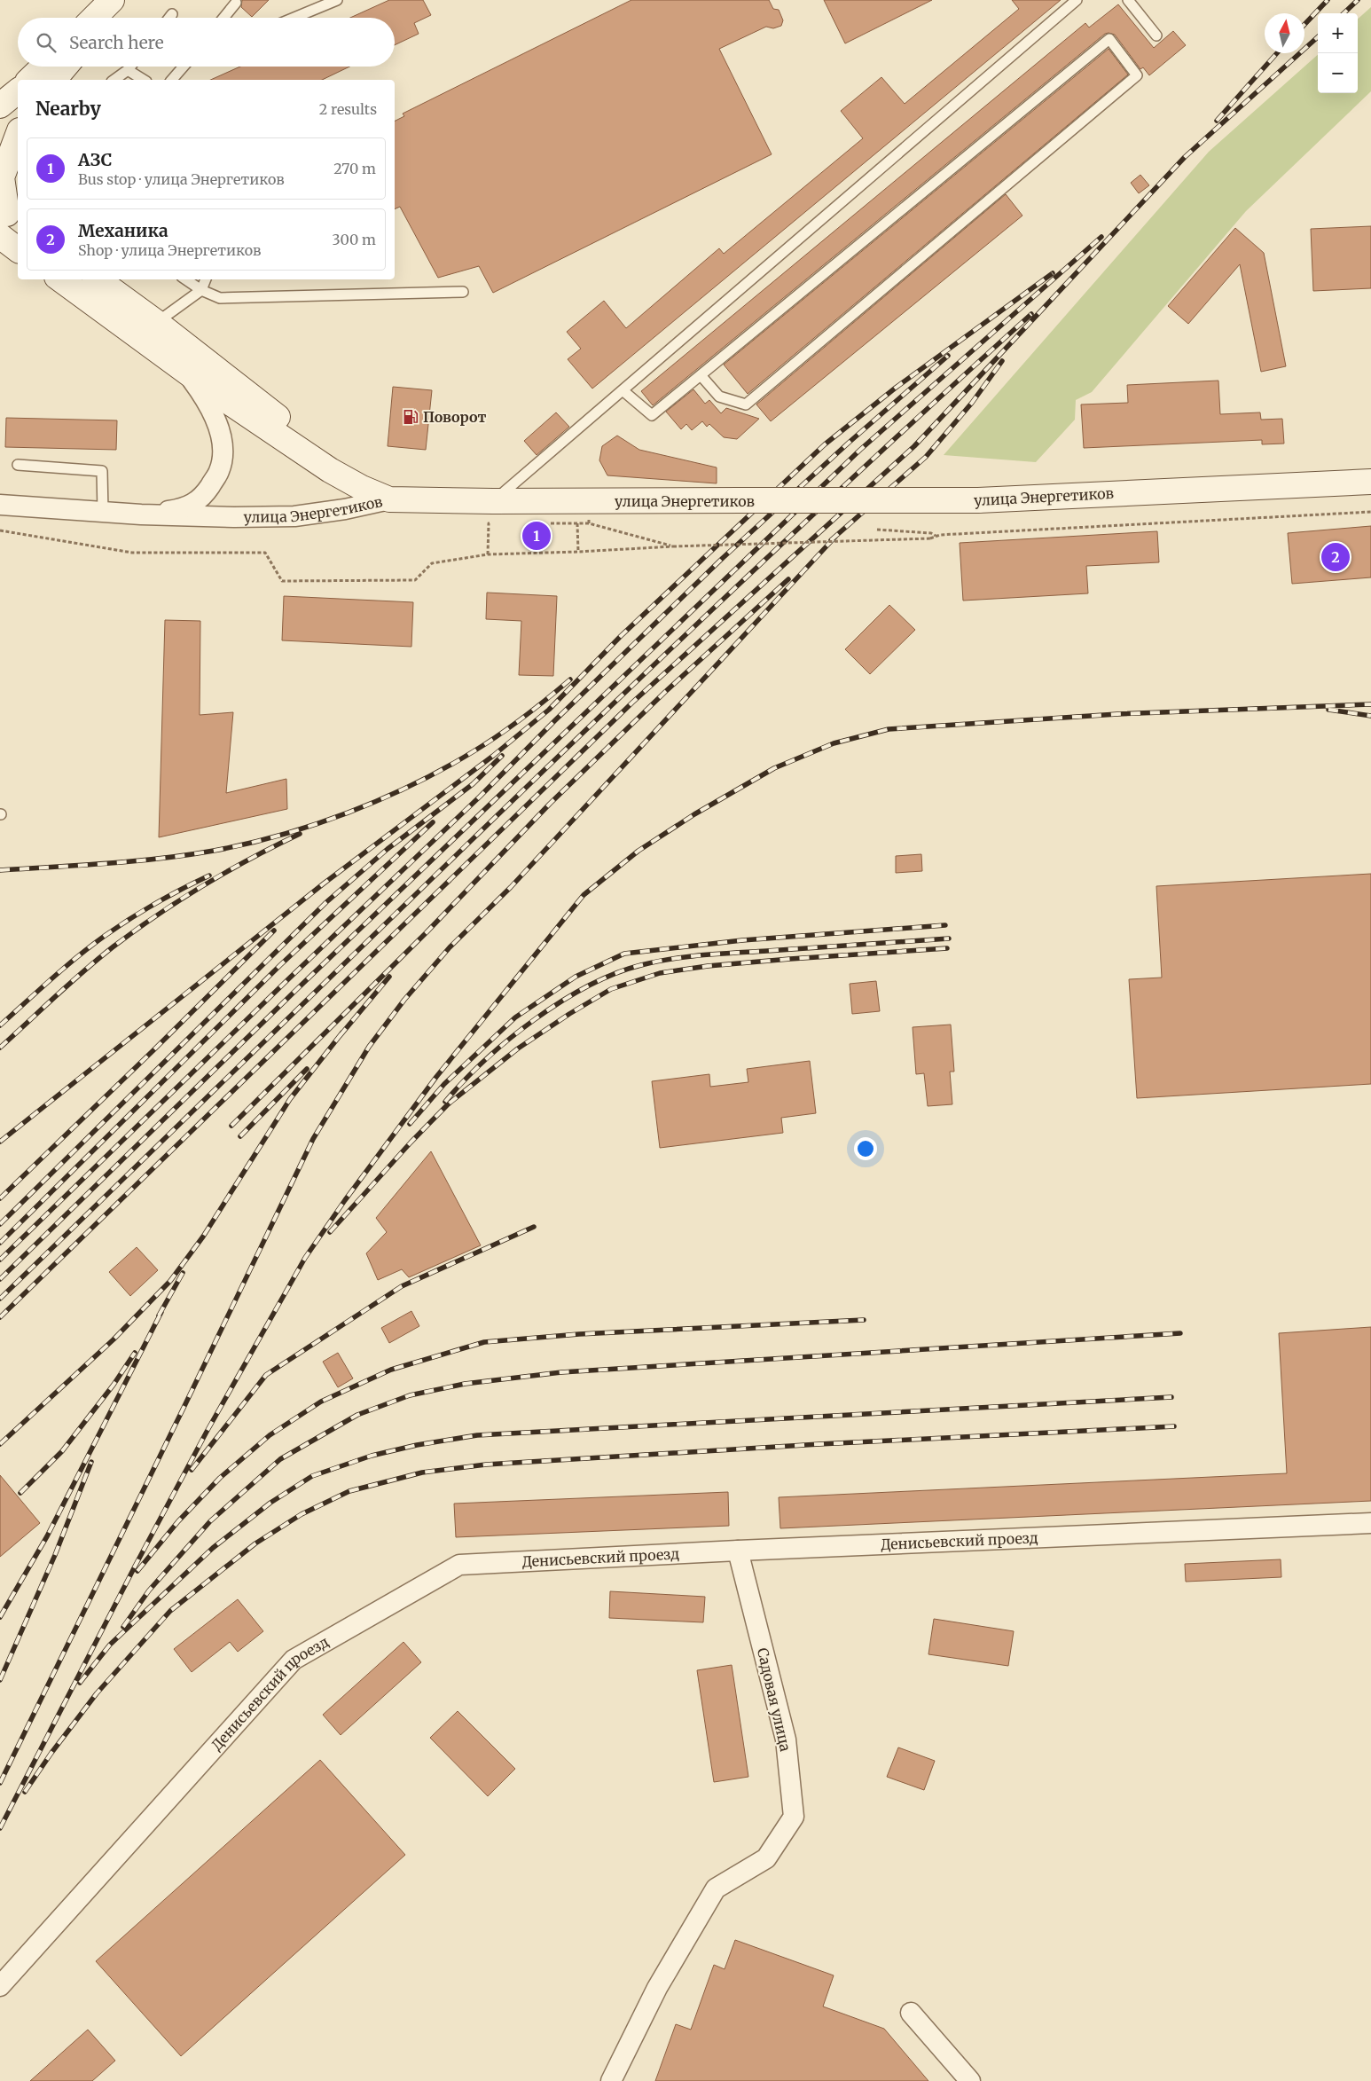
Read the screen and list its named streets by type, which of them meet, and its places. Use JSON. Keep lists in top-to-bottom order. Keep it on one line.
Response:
{"streets":{"main road":["улица Энергетиков"],"street":["Денисьевский проезд","Садовая улица"]},"crossings":[["Денисьевский проезд","Садовая улица"]],"places":{"fuel station":["Поворот"]},"north":"top","page":{"map_buttons":["+","−"],"search":"Search here","heading":["Nearby","2 results"],"list":[{"mark":"1","name":"АЗС","note":"Bus stop · улица Энергетиков","value":"270 m"},{"mark":"2","name":"Механика","note":"Shop · улица Энергетиков","value":"300 m"}],"pins":["1","2"]}}
